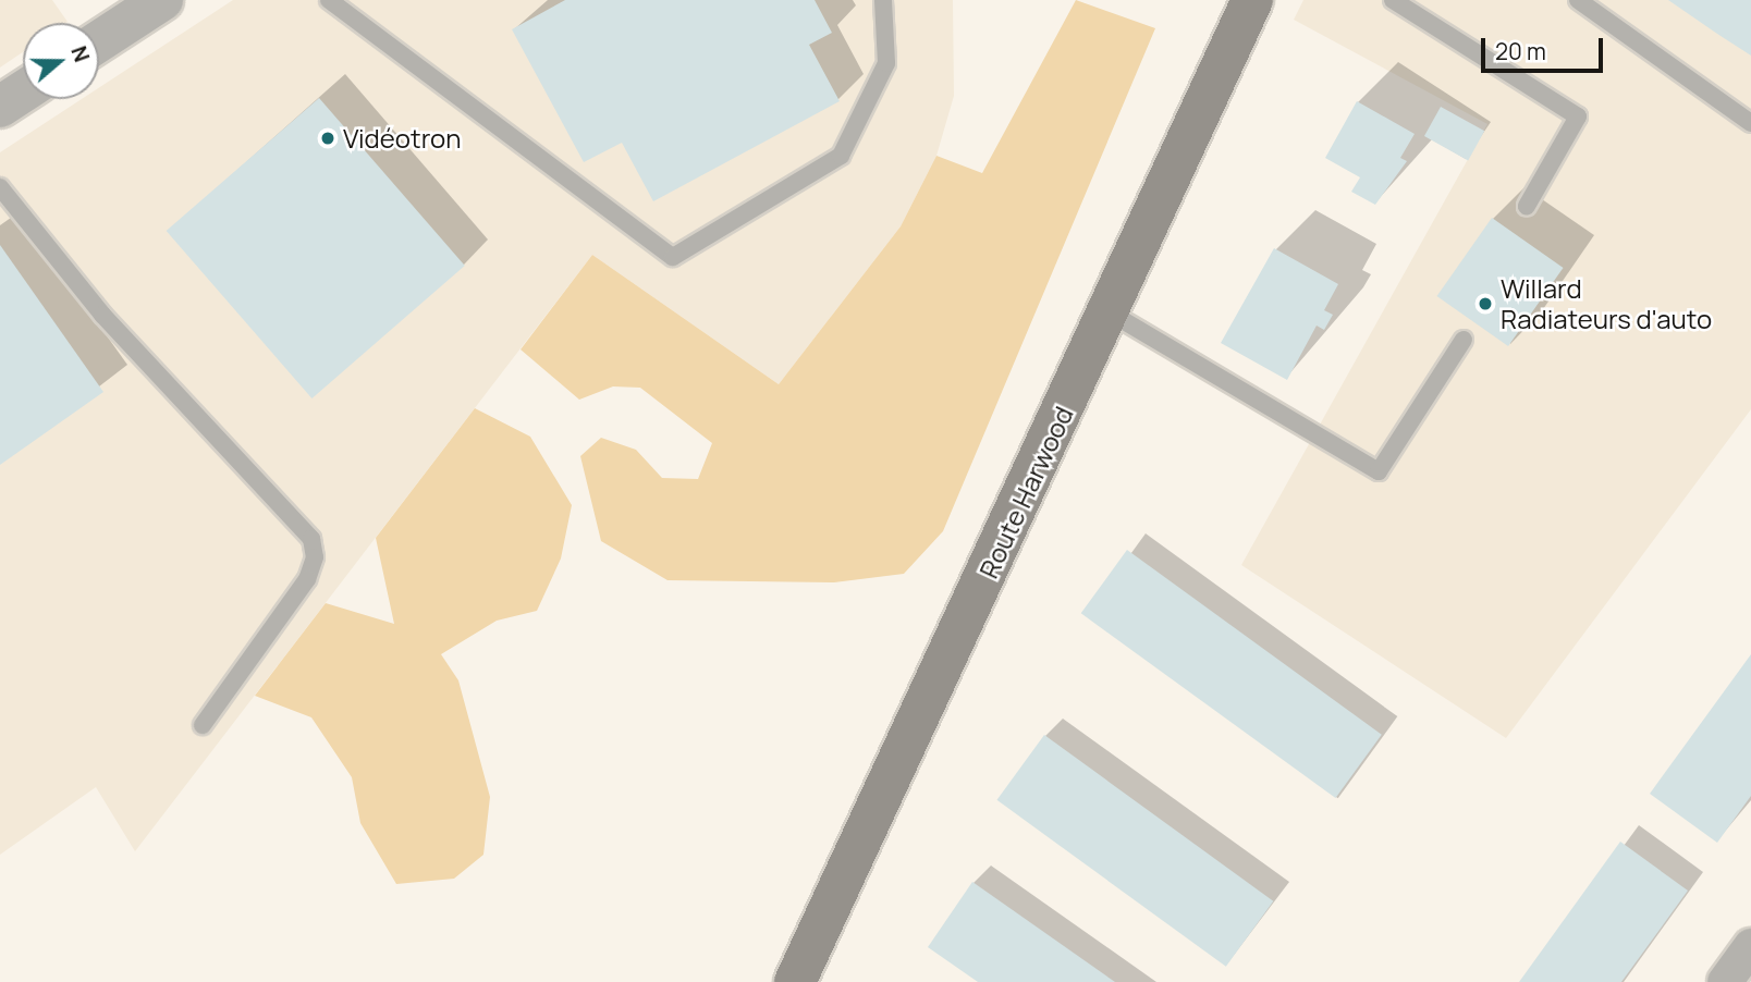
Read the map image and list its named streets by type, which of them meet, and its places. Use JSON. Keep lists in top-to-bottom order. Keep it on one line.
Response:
{"streets":{"main road":["Route Harwood"]},"places":["Vidéotron","Willard Radiateurs d'auto"],"scale_bar":"20 m","north":"right"}
